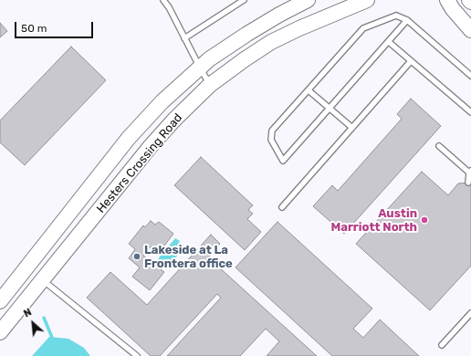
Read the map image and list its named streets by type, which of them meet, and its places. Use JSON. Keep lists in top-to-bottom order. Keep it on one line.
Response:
{"streets":{"street":["Hesters Crossing Road"]},"places":["Austin Marriott North","Lakeside at La Frontera office"],"scale_bar":"50 m","north":"top left"}
